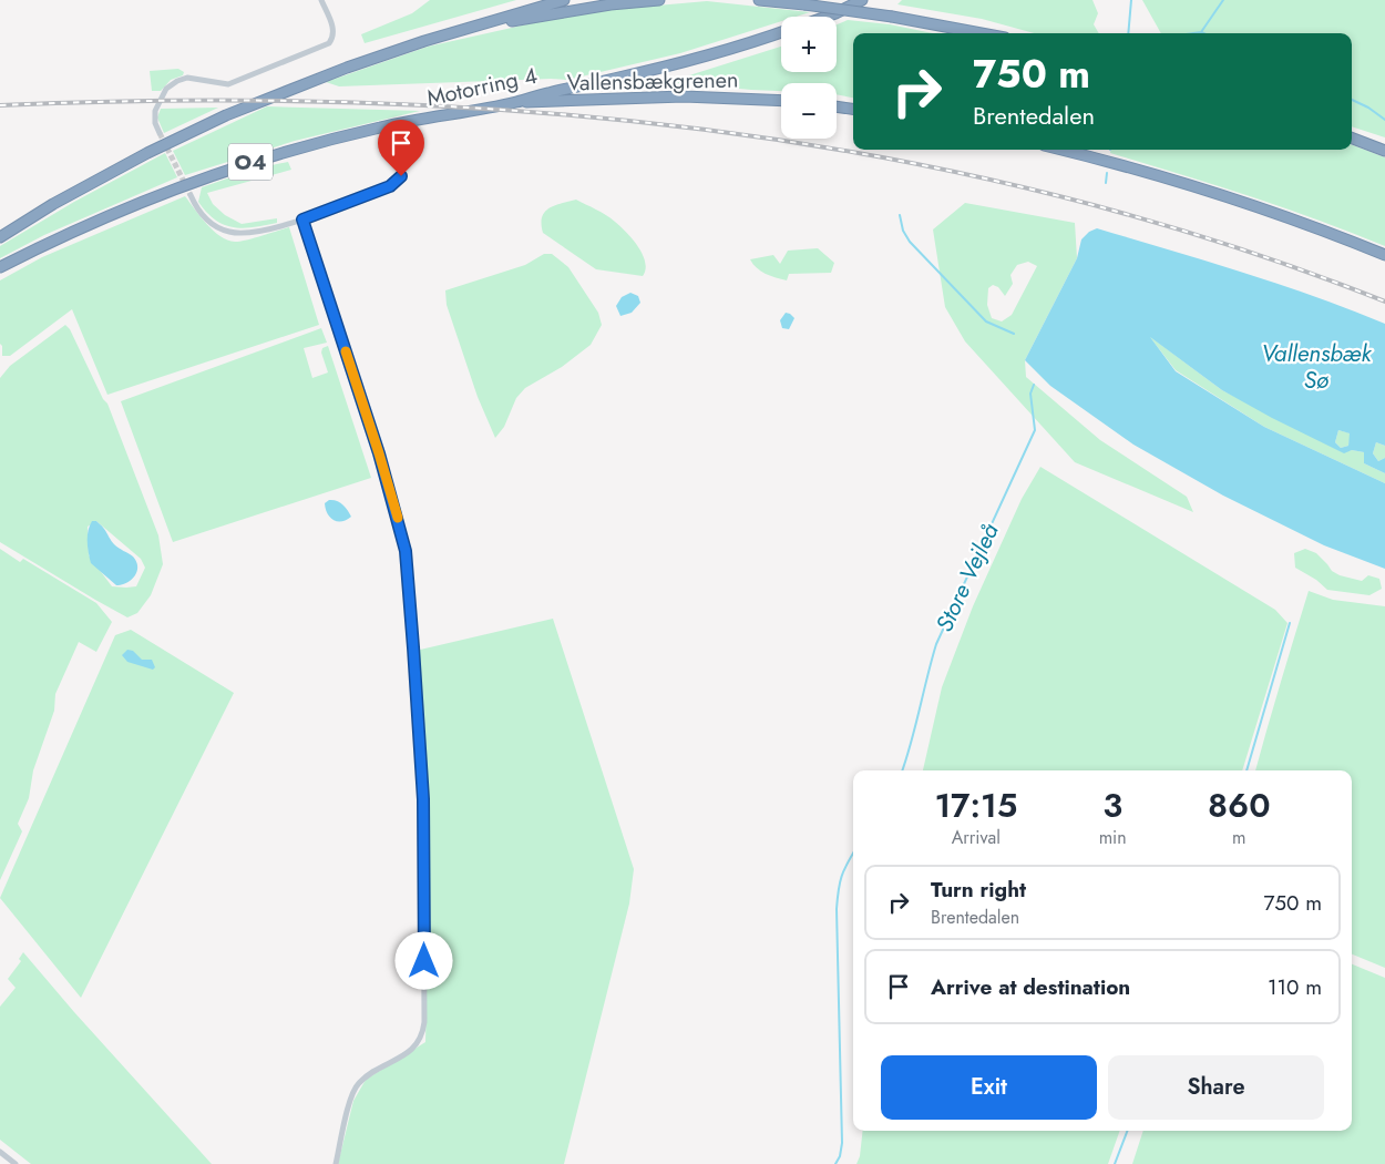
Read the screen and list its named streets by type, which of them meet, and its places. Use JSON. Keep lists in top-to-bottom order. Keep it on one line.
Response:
{"streets":{"highway":["Vallensbækgrenen","Motorring 4","O4"]},"crossings":[["Vallensbækgrenen","Motorring 4"]],"water":["Vallensbæk Sø","Store Vejleå"],"page":{"map_buttons":["+","−"],"turn":["750 m","Brentedalen"],"eta":["17:15","Arrival","3","min","860","m"],"list":[{"name":"Turn right","note":"Brentedalen","value":"750 m"},{"name":"Arrive at destination","value":"110 m"}],"buttons":["Exit","Share"]}}
